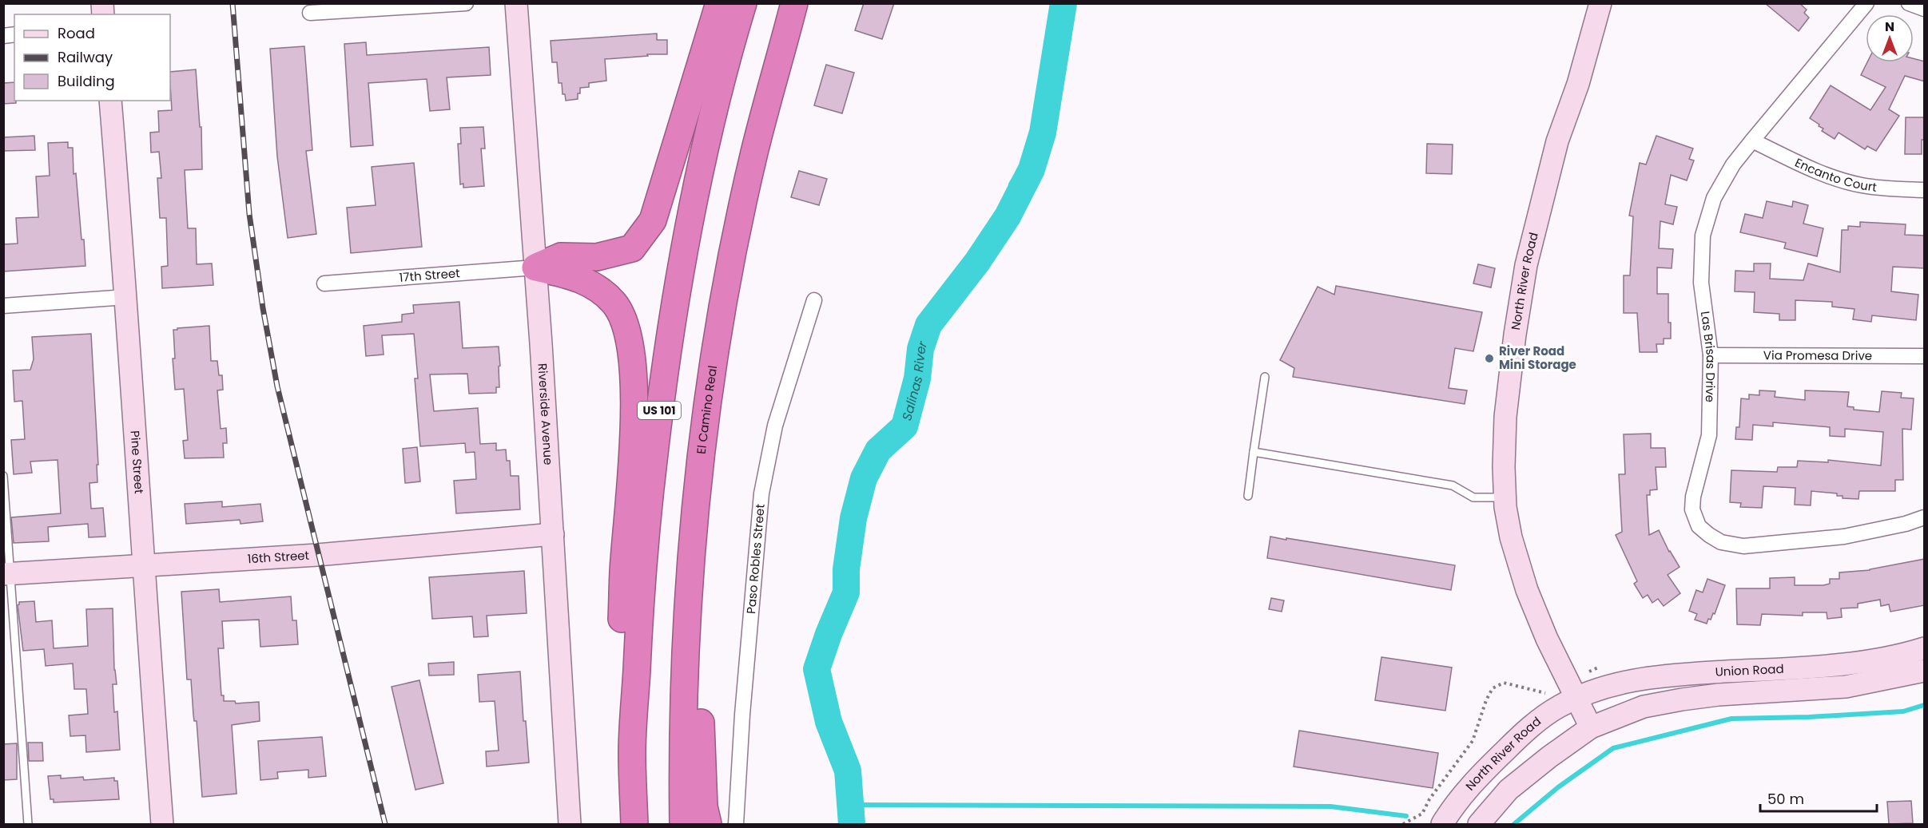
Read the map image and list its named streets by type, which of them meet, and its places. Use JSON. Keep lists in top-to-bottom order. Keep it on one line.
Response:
{"streets":{"highway":["El Camino Real","US 101"],"main road":["North River Road","Riverside Avenue","Pine Street","16th Street","Union Road"],"street":["Encanto Court","17th Street","Via Promesa Drive","Las Brisas Drive","Paso Robles Street"]},"crossings":[["Encanto Court","Las Brisas Drive"],["17th Street","Riverside Avenue"],["North River Road","Union Road"],["Via Promesa Drive","Las Brisas Drive"],["Riverside Avenue","16th Street"],["Pine Street","16th Street"]],"water":["Salinas River"],"places":["River Road Mini Storage"],"legend":["Road","Railway","Building"],"scale_bar":"50 m","north":"top"}
